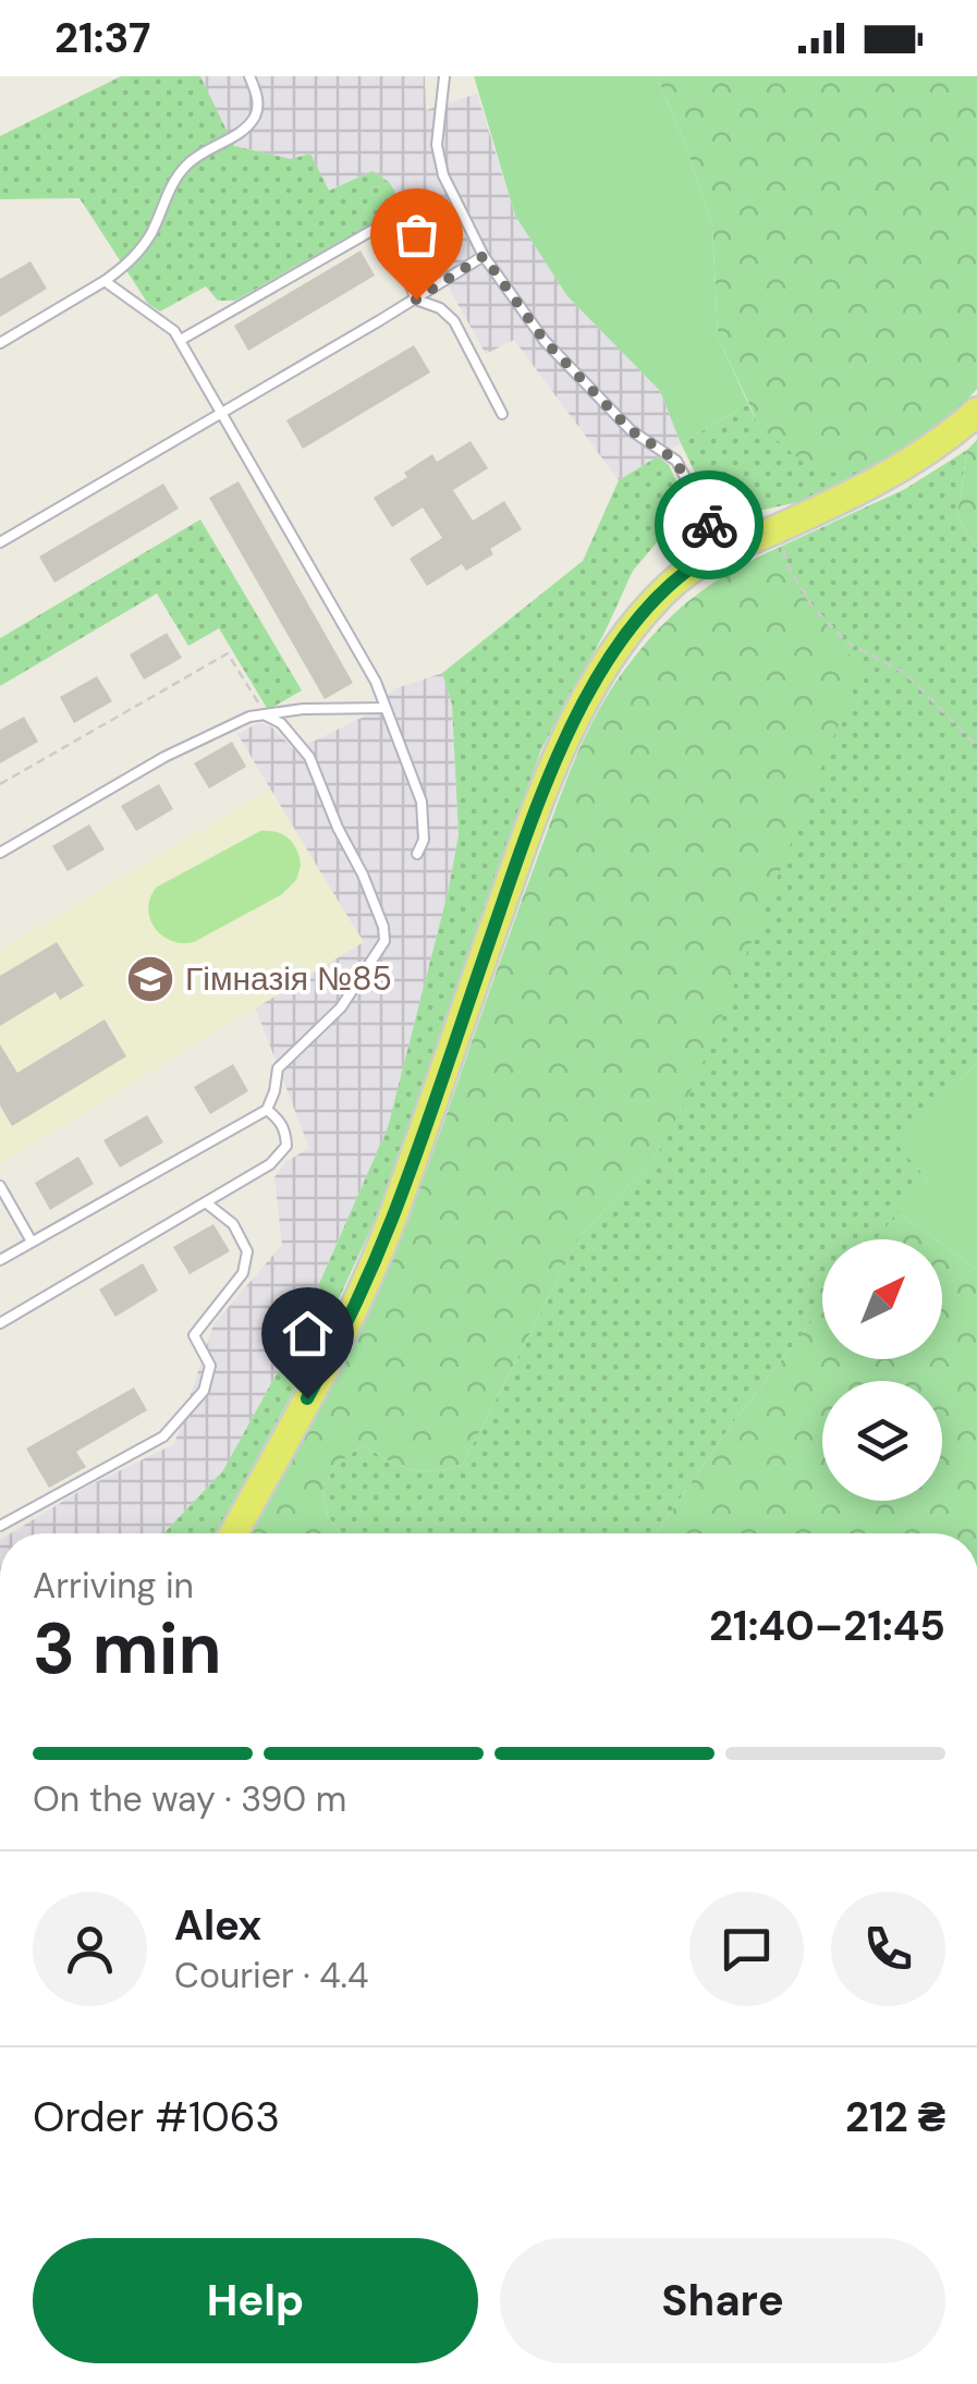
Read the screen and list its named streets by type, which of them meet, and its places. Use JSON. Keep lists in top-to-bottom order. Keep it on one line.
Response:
{"places":{"school or university":["Гімназія №85"]},"north":"top right","page":{"status":"21:37","heading":["3 min","Arriving in","21:40–21:45"],"panel":["Alex","Courier · 4.4","Order #1063","212 ₴"],"bar":"On the way · 390 m","buttons":["Help","Share"]}}
